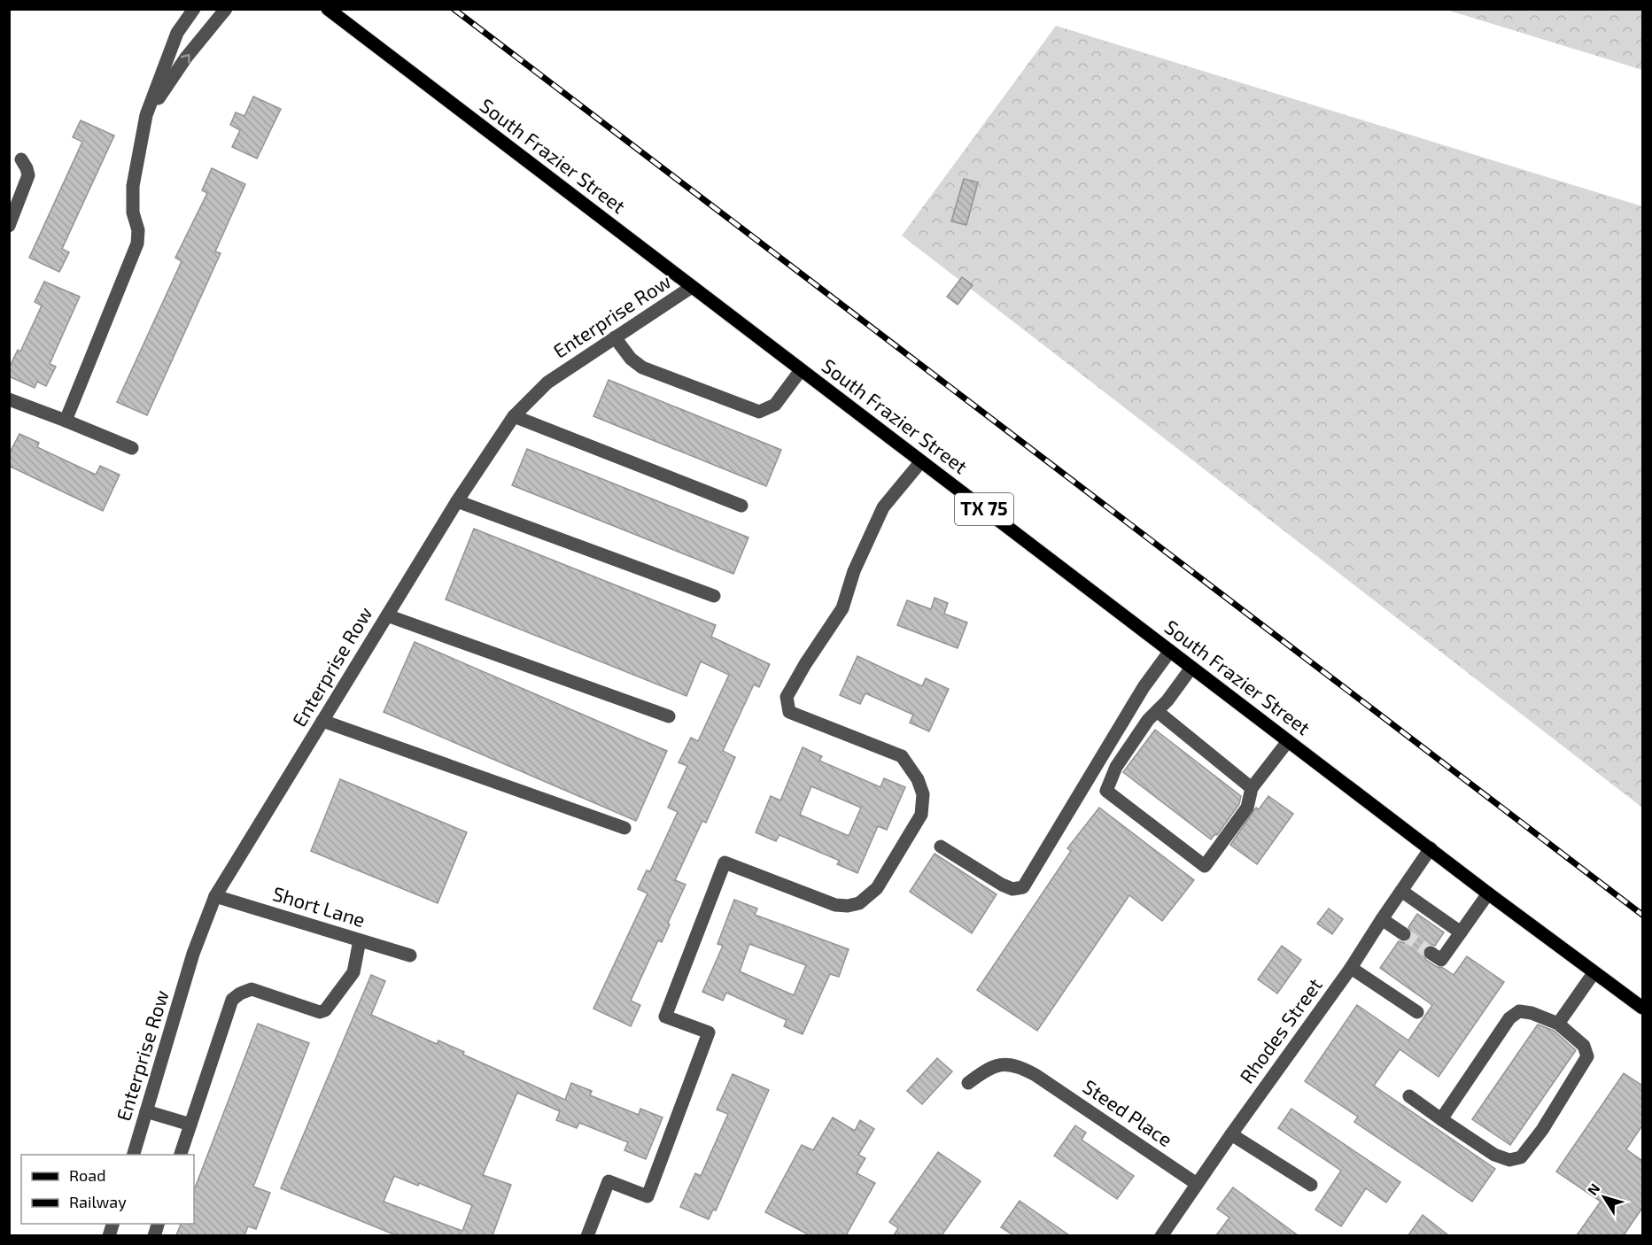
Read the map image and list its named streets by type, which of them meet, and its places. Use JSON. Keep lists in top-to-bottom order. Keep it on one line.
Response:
{"streets":{"main road":["South Frazier Street","TX 75"],"street":["Enterprise Row","Short Lane","Rhodes Street","Steed Place"]},"crossings":[["South Frazier Street","Enterprise Row"],["South Frazier Street","Rhodes Street"],["Enterprise Row","Short Lane"],["Rhodes Street","Steed Place"]],"legend":["Road","Railway"],"north":"top left"}
